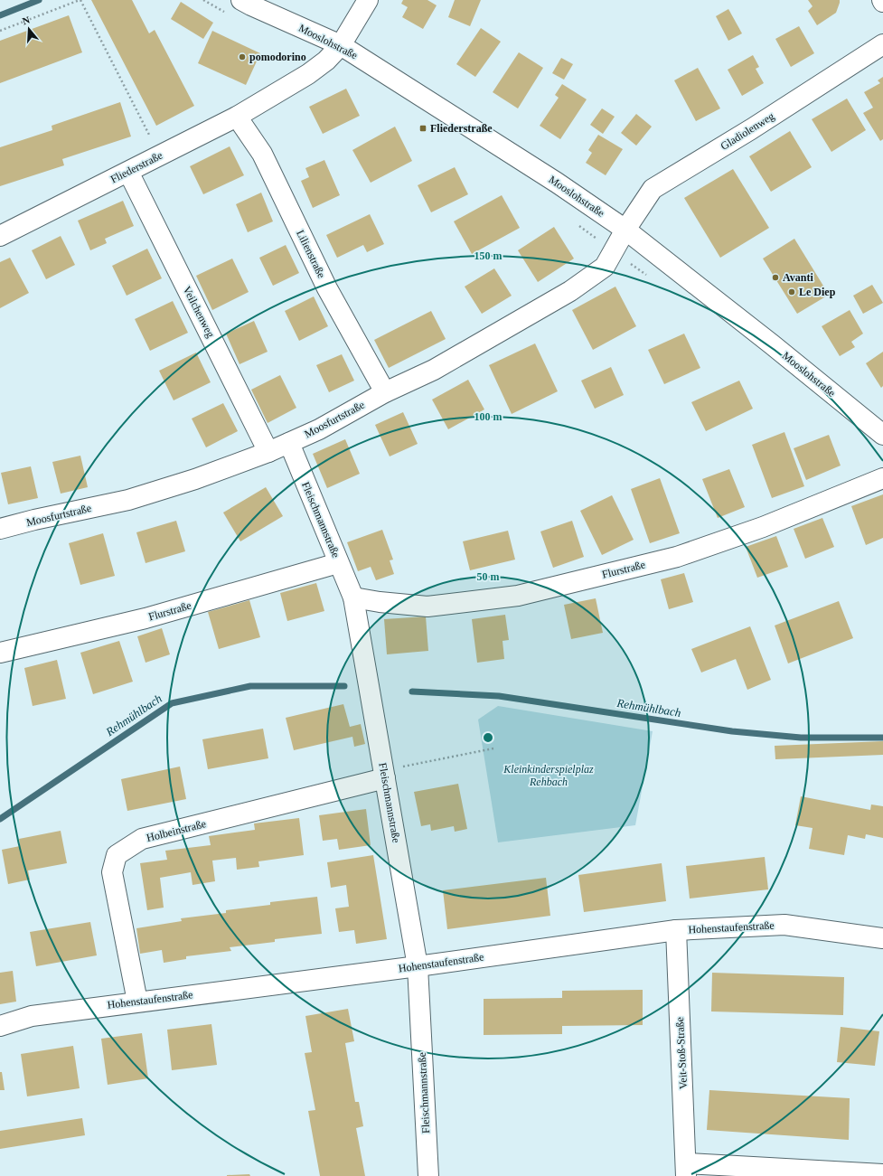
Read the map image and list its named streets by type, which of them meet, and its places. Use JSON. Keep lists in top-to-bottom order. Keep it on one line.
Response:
{"streets":{"street":["Mooslohstraße","Gladiolenweg","Fliederstraße","Lilienstraße","Veilchenweg","Moosfurtstraße","Fleischmannstraße","Flurstraße","Holbeinstraße","Hohenstaufenstraße","Veit-Stoß-Straße"]},"crossings":[["Mooslohstraße","Gladiolenweg"],["Mooslohstraße","Fliederstraße"],["Mooslohstraße","Moosfurtstraße"],["Gladiolenweg","Moosfurtstraße"],["Fliederstraße","Lilienstraße"],["Fliederstraße","Veilchenweg"],["Lilienstraße","Moosfurtstraße"],["Veilchenweg","Moosfurtstraße"],["Moosfurtstraße","Fleischmannstraße"],["Fleischmannstraße","Flurstraße"],["Fleischmannstraße","Holbeinstraße"],["Fleischmannstraße","Hohenstaufenstraße"],["Holbeinstraße","Hohenstaufenstraße"],["Hohenstaufenstraße","Veit-Stoß-Straße"]],"water":["Rehmühlbach"],"parks":["Kleinkinderspielplaz Rehbach"],"places":{"other":["pomodorino","Avanti","Le Diep"],"transit":["Fliederstraße"]},"north":"top","rings":["150 m","100 m","50 m"]}
